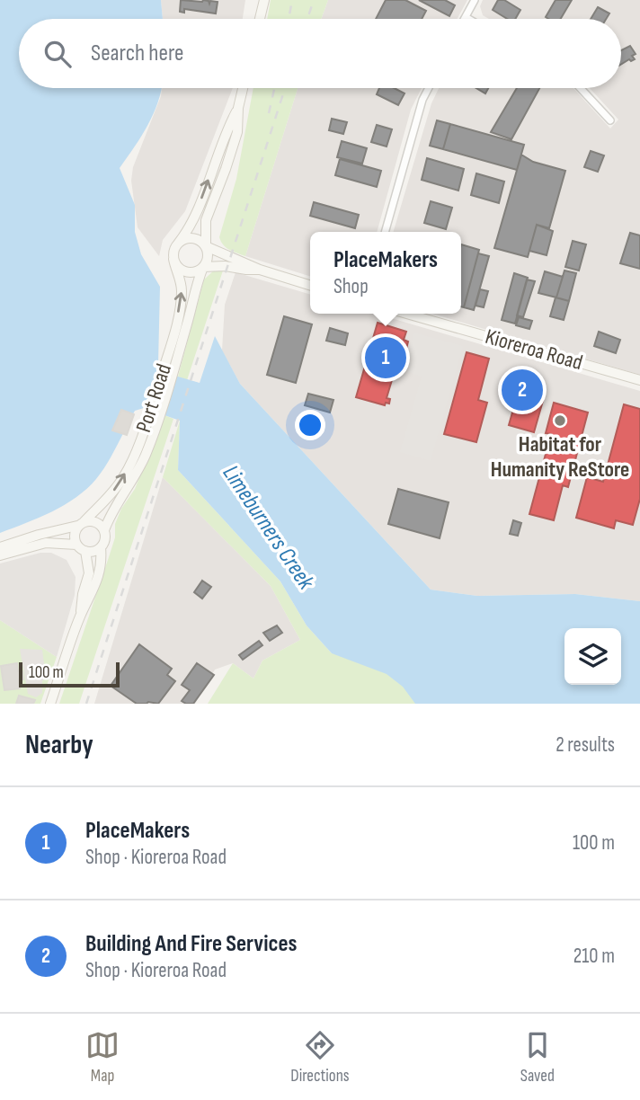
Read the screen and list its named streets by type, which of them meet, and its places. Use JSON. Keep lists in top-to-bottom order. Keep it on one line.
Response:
{"streets":{"main road":["Kioreroa Road","Port Road"]},"water":["Limeburners Creek"],"places":["Habitat for Humanity ReStore"],"scale_bar":"100 m","page":{"search":"Search here","popup":["PlaceMakers","Shop"],"pins":["1","2"],"scale":"100 m","heading":["Nearby","2 results"],"list":[{"mark":"1","name":"PlaceMakers","note":"Shop · Kioreroa Road","value":"100 m"},{"mark":"2","name":"Building And Fire Services","note":"Shop · Kioreroa Road","value":"210 m"}],"nav":["Map","Directions","Saved"]}}
